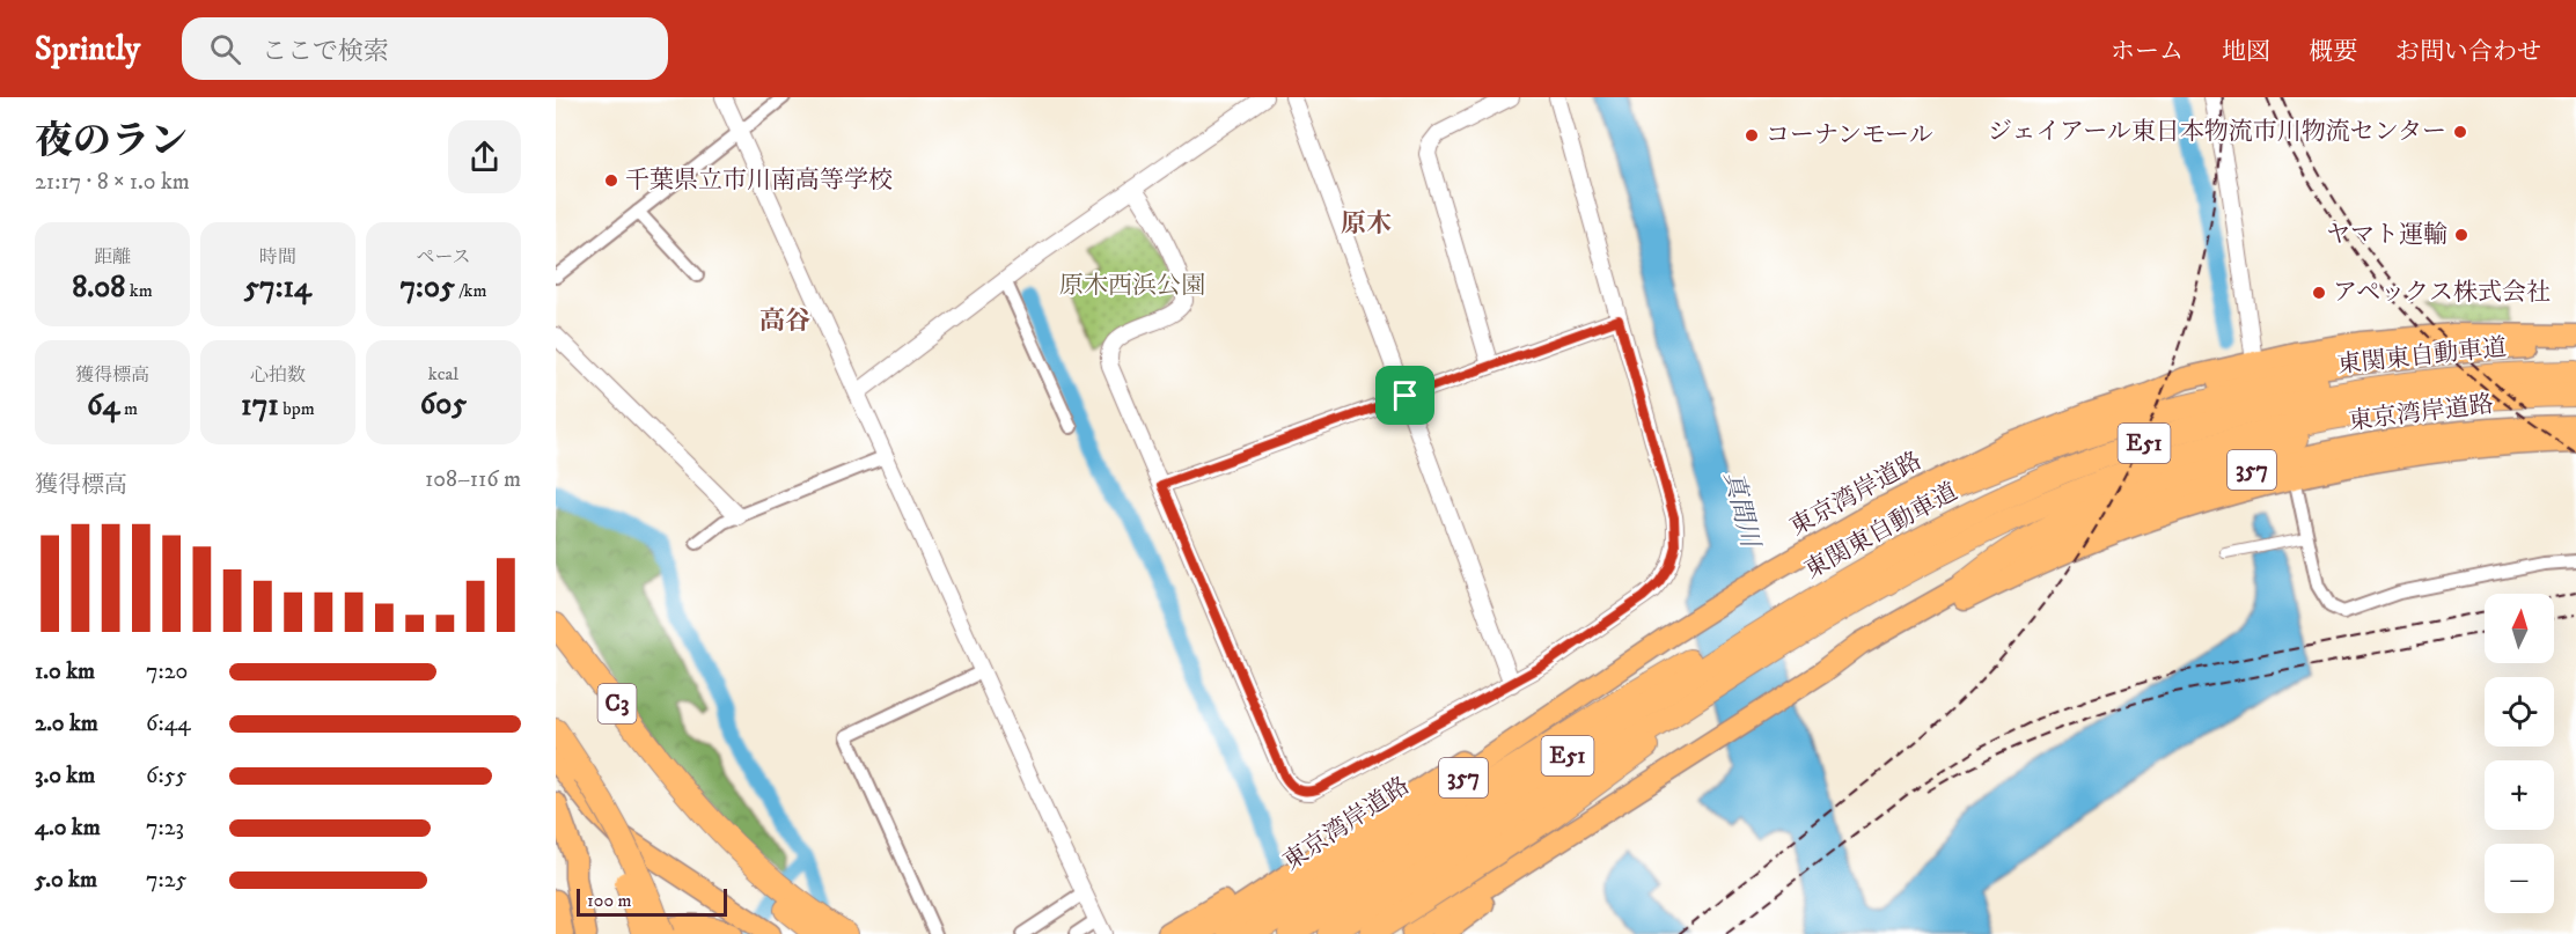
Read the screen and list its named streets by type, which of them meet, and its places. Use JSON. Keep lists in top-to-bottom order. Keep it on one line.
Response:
{"streets":{"highway":["東関東自動車道","東京湾岸道路","E51","357","C3"]},"districts":["原木","高谷"],"water":["真間川"],"parks":["原木西浜公園"],"places":["ジェイアール東日本物流市川物流センター","コーナンモール","千葉県立市川南高等学校","ヤマト運輸","アペックス株式会社"],"scale_bar":"100 m","north":"top","page":{"header":"Sprintly","search":"ここで検索","nav":["ホーム","地図","概要","お問い合わせ"],"heading":["夜のラン","21:17 · 8 × 1.0 km"],"stats":[["距離","8.08 km"],["時間","57:14"],["ペース","7:05 /km"],["獲得標高","64 m"],["心拍数","171 bpm"],["kcal","605"]],"chart":["獲得標高","108–116 m"],"map_buttons":["+","−"],"list":[{"name":"1.0 km","note":"7:20"},{"name":"2.0 km","note":"6:44"},{"name":"3.0 km","note":"6:55"},{"name":"4.0 km","note":"7:23"},{"name":"5.0 km","note":"7:25"}],"scale":"100 m"}}
